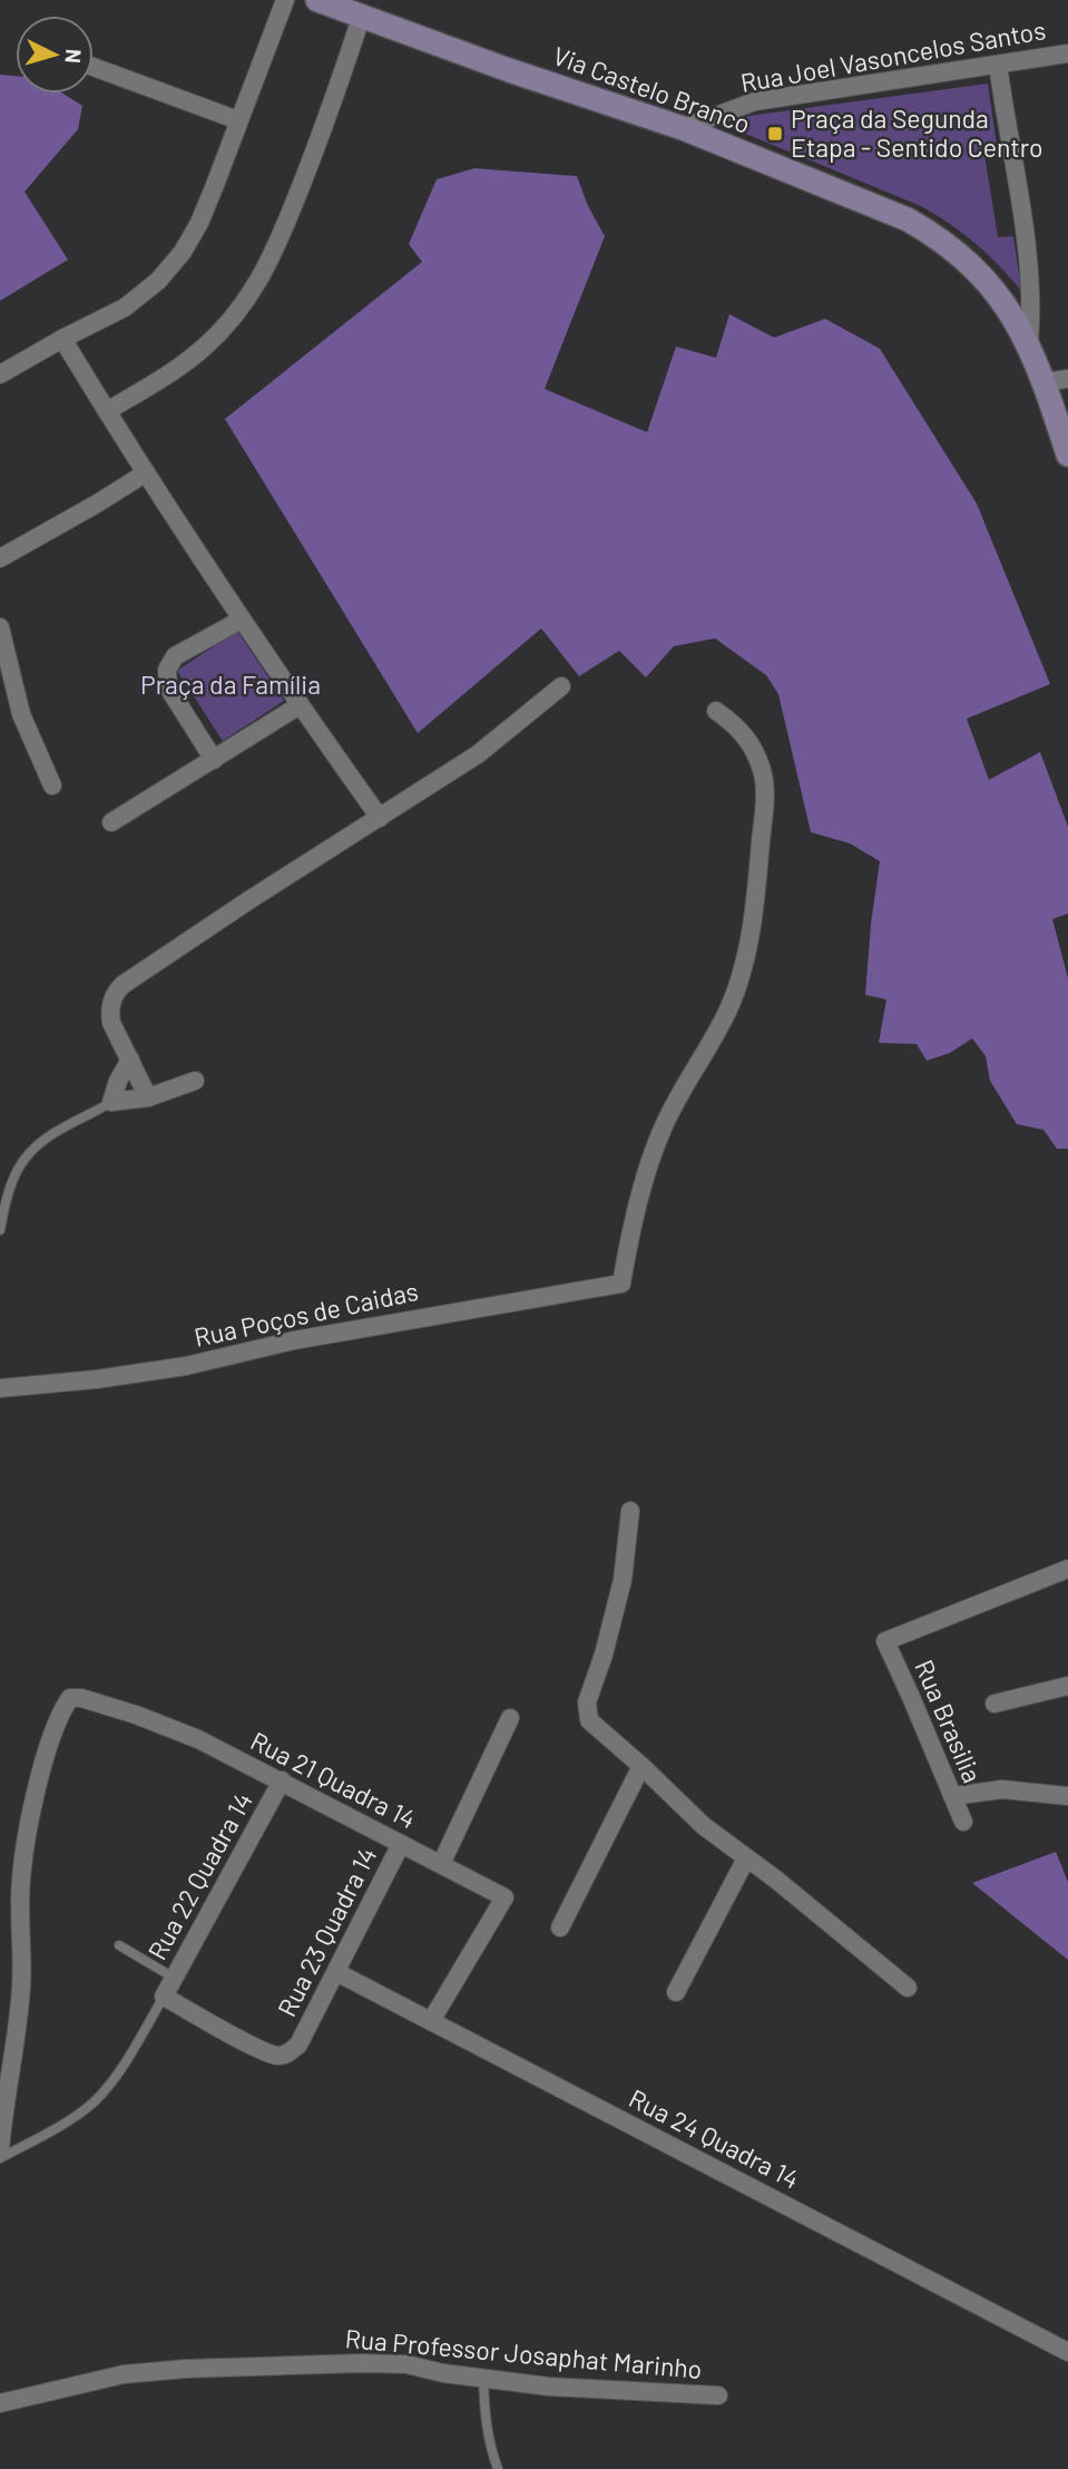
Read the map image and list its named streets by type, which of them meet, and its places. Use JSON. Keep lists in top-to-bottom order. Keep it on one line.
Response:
{"streets":{"main road":["Via Castelo Branco"],"street":["Rua Joel Vasoncelos Santos","Rua Poços de Caidas","Rua Brasilia","Rua 21 Quadra 14","Rua 22 Quadra 14","Rua 23 Quadra 14","Rua 24 Quadra 14","Rua Professor Josaphat Marinho"]},"crossings":[["Rua Joel Vasoncelos Santos","Via Castelo Branco"],["Rua 21 Quadra 14","Rua 22 Quadra 14"],["Rua 21 Quadra 14","Rua 23 Quadra 14"],["Rua 21 Quadra 14","Rua 24 Quadra 14"],["Rua 22 Quadra 14","Rua 23 Quadra 14"],["Rua 23 Quadra 14","Rua 24 Quadra 14"]],"parks":["Praça da Família"],"places":{"transit":["Praça da Segunda Etapa - Sentido Centro"]},"north":"right"}
